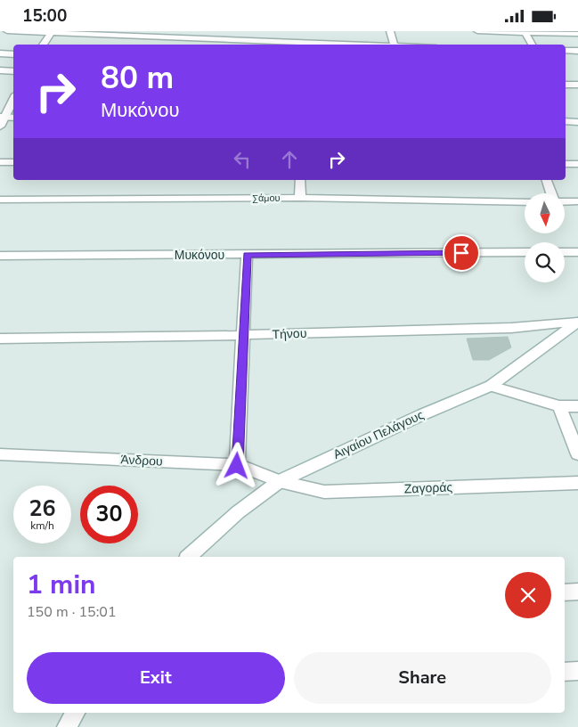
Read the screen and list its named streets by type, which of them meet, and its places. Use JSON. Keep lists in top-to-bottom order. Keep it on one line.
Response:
{"streets":{"street":["Σάμου","Μυκόνου","Τήνου","Αιγαίου Πελάγους","Άνδρου","Ζαγοράς"]},"crossings":[["Τήνου","Αιγαίου Πελάγους"],["Αιγαίου Πελάγους","Άνδρου"],["Αιγαίου Πελάγους","Ζαγοράς"],["Άνδρου","Ζαγοράς"]],"north":"bottom","page":{"status":"15:00","turn":["80 m","Μυκόνου"],"speed":"26 km/h","limit":"30","heading":["1 min","150 m · 15:01"],"buttons":["Exit","Share"]}}
